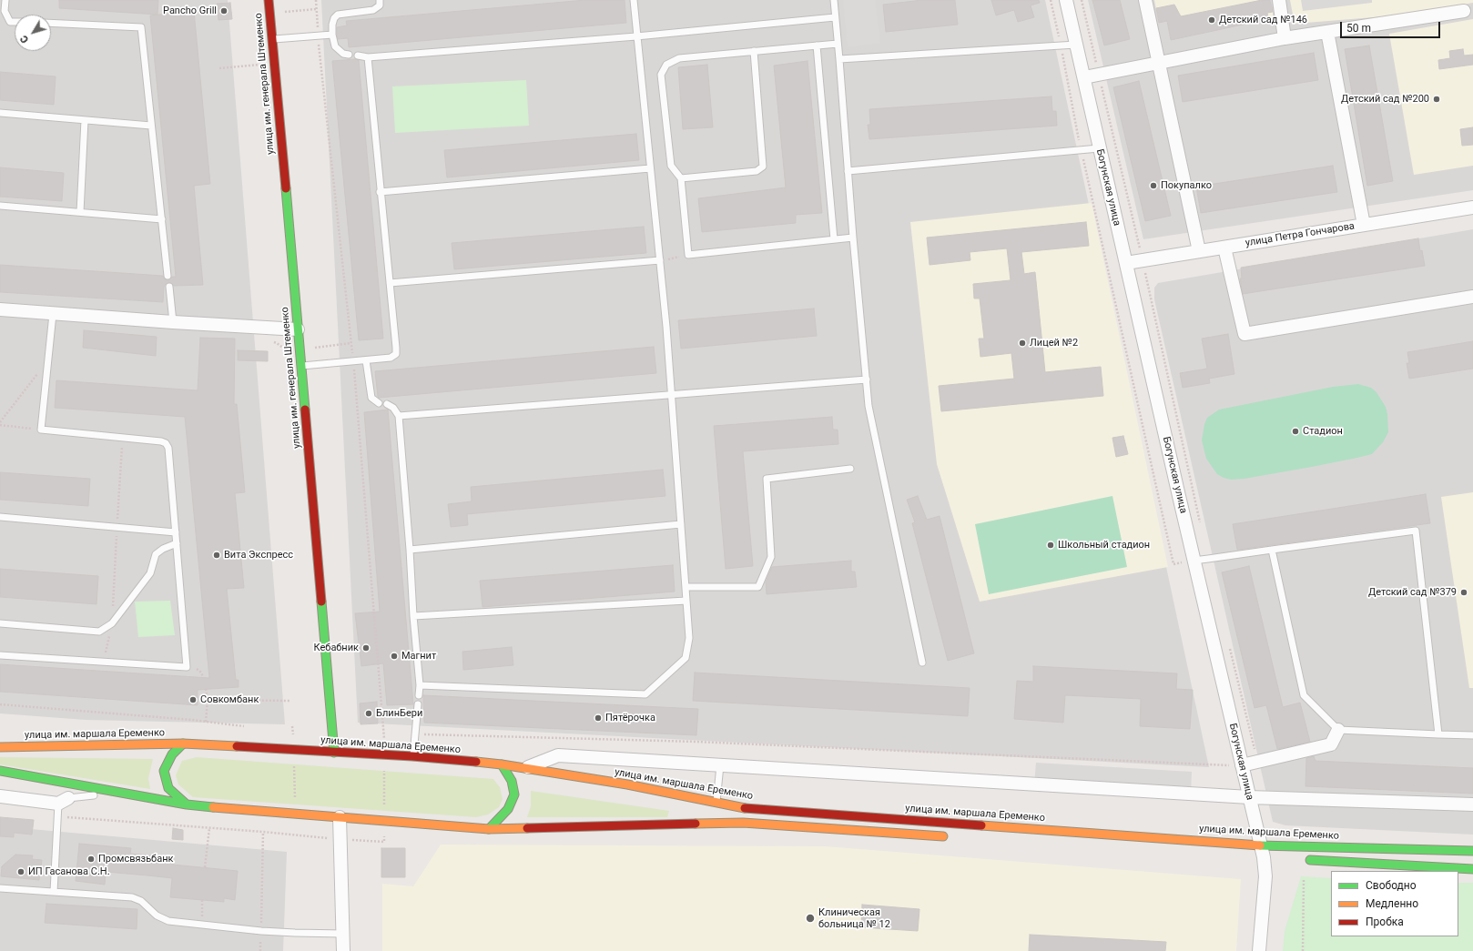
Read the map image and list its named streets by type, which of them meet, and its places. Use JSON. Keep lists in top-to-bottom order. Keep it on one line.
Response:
{"streets":{"main road":["улица им. генерала Штеменко","улица им. маршала Еременко"],"street":["Богунская улица","улица Петра Гончарова"]},"crossings":[["улица им. генерала Штеменко","улица им. маршала Еременко"],["Богунская улица","улица Петра Гончарова"],["Богунская улица","улица им. маршала Еременко"]],"places":["Pancho Grill","Детский сад №146","Детский сад №200","Покупалко","Лицей №2","Стадион","Школьный стадион","Вита Экспресс","Детский сад №379","Кебабник","Магнит","Совкомбанк","БлинБери","Пятёрочка","Промсвязьбанк","ИП Гасанова С.Н.","Клиническая больница № 12"],"legend":["Свободно","Медленно","Пробка"],"scale_bar":"50 m","north":"bottom left"}
